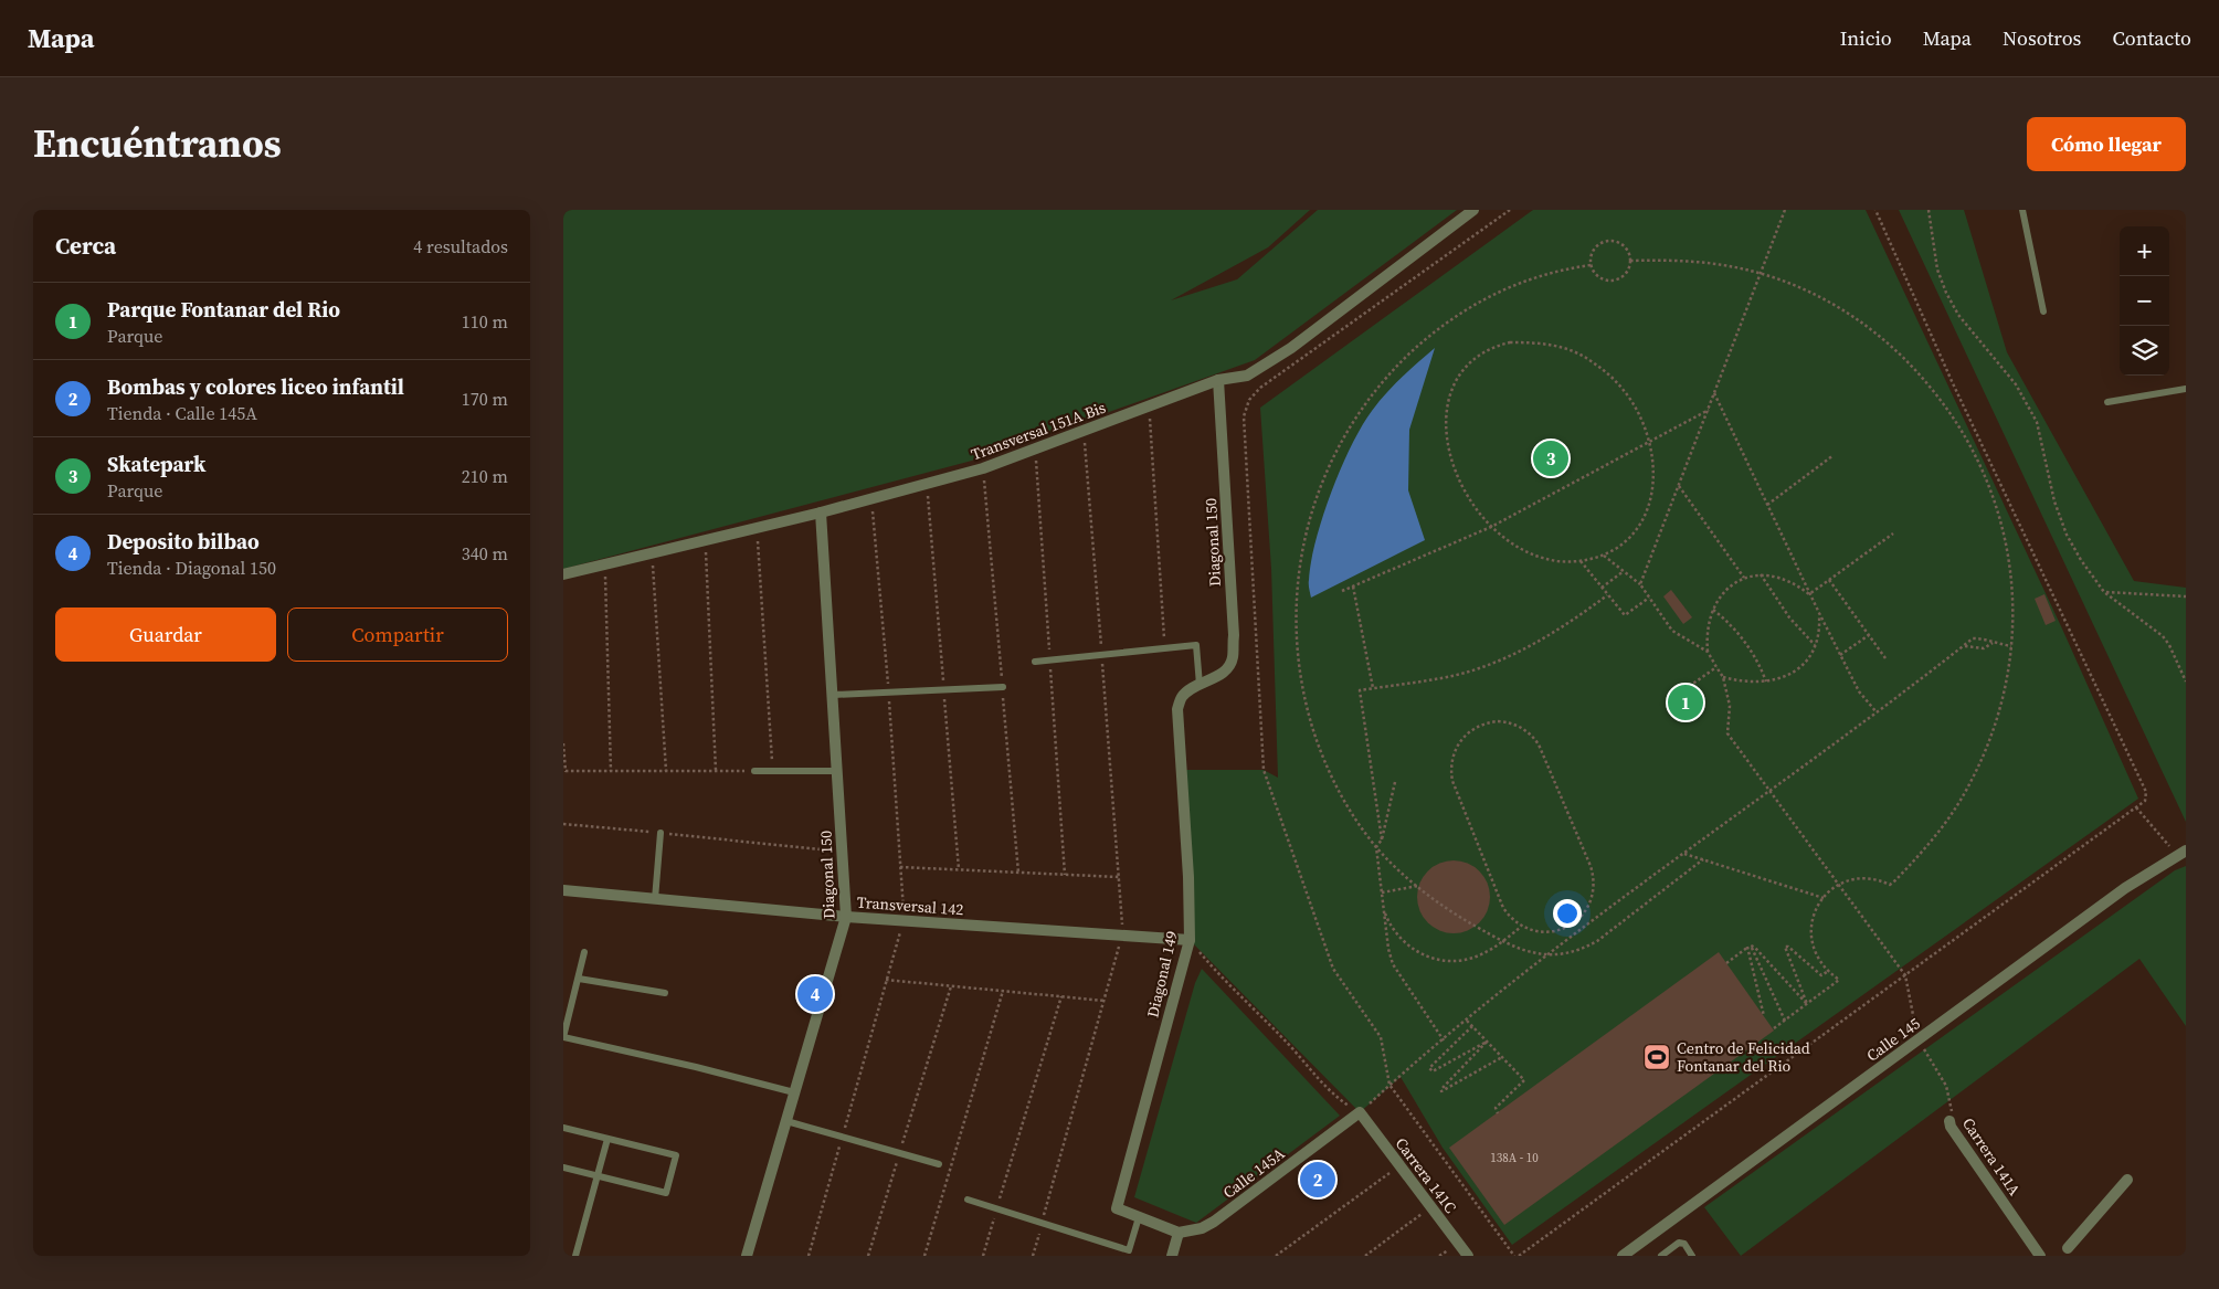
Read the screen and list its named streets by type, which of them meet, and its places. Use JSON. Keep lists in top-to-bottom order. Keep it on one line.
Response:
{"streets":{"street":["Transversal 151A Bis","Diagonal 150","Transversal 142","Diagonal 149","Calle 145","Carrera 141A","Calle 145A","Carrera 141C"]},"crossings":[["Transversal 151A Bis","Diagonal 150"],["Diagonal 150","Transversal 142"],["Diagonal 150","Diagonal 149"],["Transversal 142","Diagonal 149"],["Calle 145","Carrera 141A"],["Calle 145A","Carrera 141C"]],"places":{"sports":["Centro de Felicidad Fontanar del Rio"]},"house_numbers":["138A - 10"],"page":{"header":"Mapa","nav":["Inicio","Mapa","Nosotros","Contacto"],"title":"Encuéntranos","buttons":["Cómo llegar",["Guardar","Compartir"]],"heading":["Cerca","4 resultados"],"map_buttons":["+","−"],"list":[{"mark":"1","name":"Parque Fontanar del Rio","note":"Parque","value":"110 m"},{"mark":"2","name":"Bombas y colores liceo infantil","note":"Tienda · Calle 145A","value":"170 m"},{"mark":"3","name":"Skatepark","note":"Parque","value":"210 m"},{"mark":"4","name":"Deposito bilbao","note":"Tienda · Diagonal 150","value":"340 m"}],"pins":["3","1","4","2"]}}
